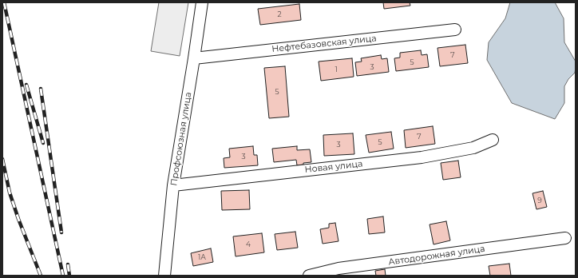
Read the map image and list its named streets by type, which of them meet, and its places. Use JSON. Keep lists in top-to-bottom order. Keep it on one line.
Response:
{"streets":{"street":["Нефтебазовская улица","Профсоюзная улица","Новая улица","Автодорожная улица"]},"crossings":[["Нефтебазовская улица","Профсоюзная улица"],["Профсоюзная улица","Новая улица"]],"house_numbers":["2","7","5","3","1","5","7","5","3","3","9","4","1А"]}
